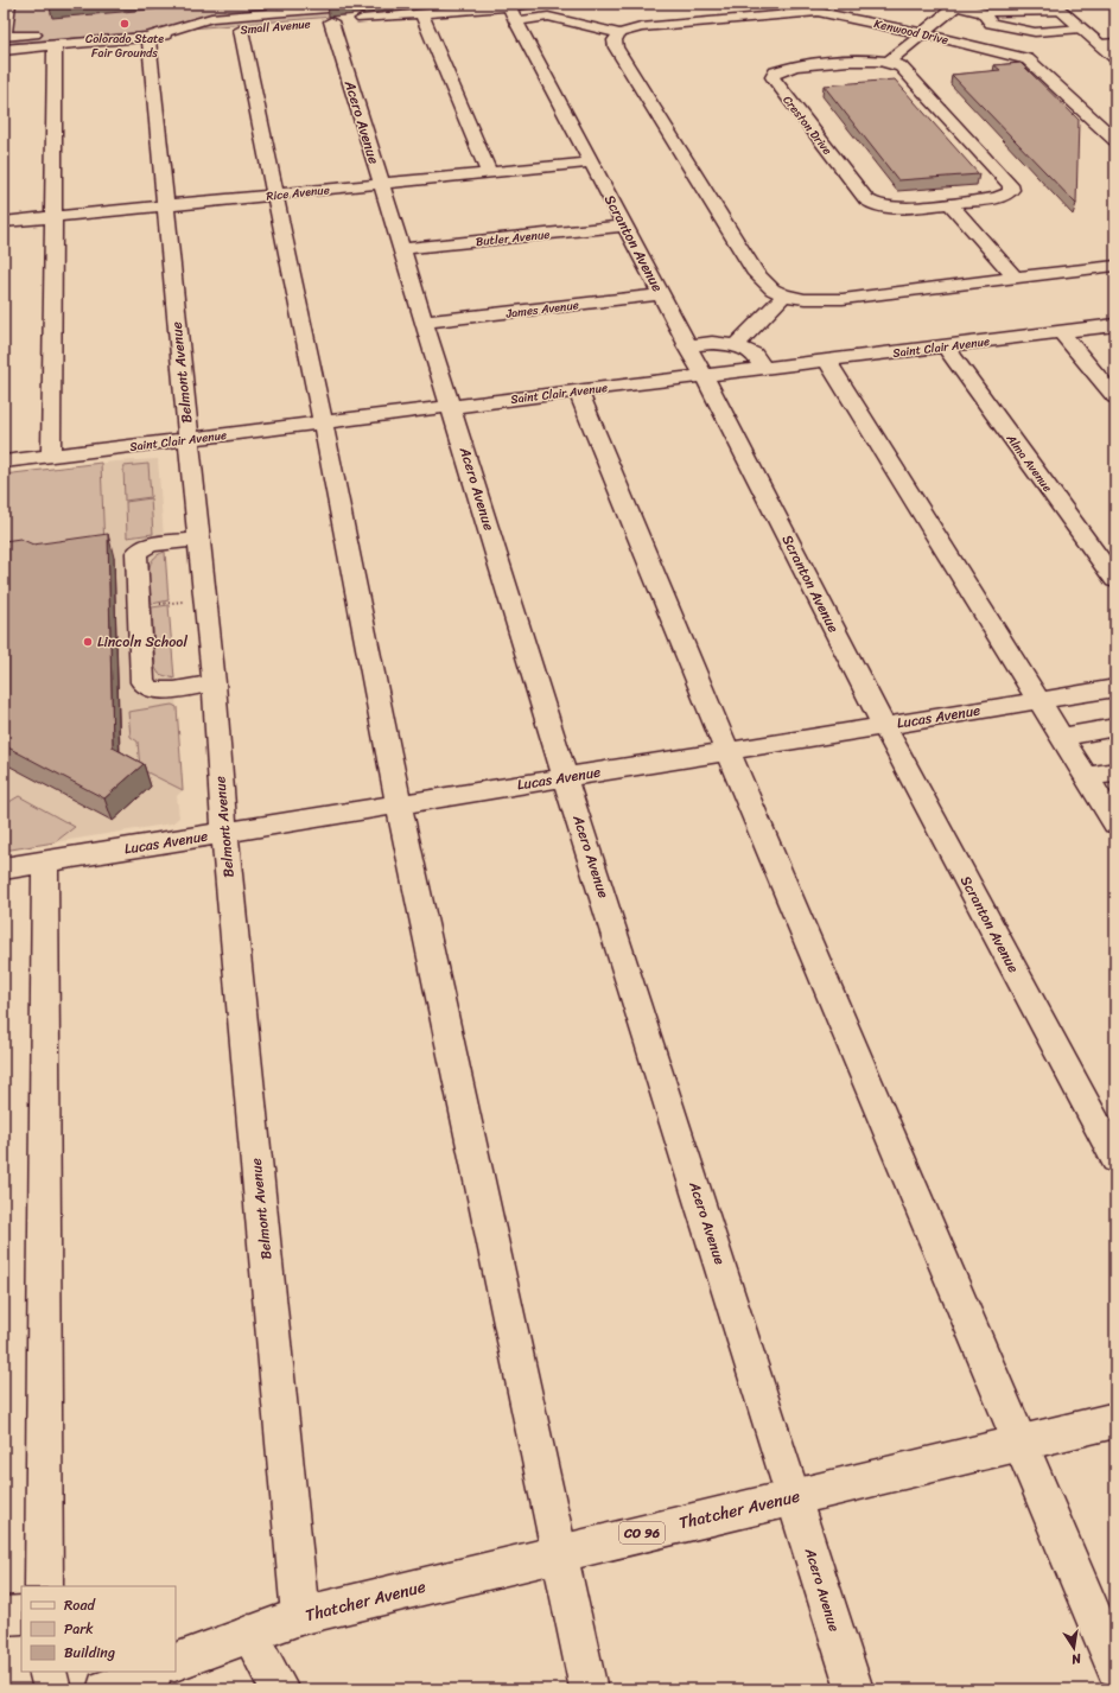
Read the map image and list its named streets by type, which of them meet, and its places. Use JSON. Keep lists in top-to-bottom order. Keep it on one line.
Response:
{"streets":{"street":["Small Avenue","Kenwood Drive","Acero Avenue","Creston Drive","Rice Avenue","Butler Avenue","Scranton Avenue","James Avenue","Saint Clair Avenue","Belmont Avenue","Alma Avenue","Lucas Avenue","Thatcher Avenue","CO 96"]},"crossings":[["Small Avenue","Kenwood Drive"],["Small Avenue","Acero Avenue"],["Small Avenue","Scranton Avenue"],["Kenwood Drive","Scranton Avenue"],["Acero Avenue","Rice Avenue"],["Acero Avenue","Butler Avenue"],["Acero Avenue","James Avenue"],["Acero Avenue","Saint Clair Avenue"],["Acero Avenue","Lucas Avenue"],["Acero Avenue","Thatcher Avenue"],["Rice Avenue","Scranton Avenue"],["Rice Avenue","Belmont Avenue"],["Butler Avenue","Scranton Avenue"],["Scranton Avenue","James Avenue"],["Scranton Avenue","Saint Clair Avenue"],["Scranton Avenue","Lucas Avenue"],["Saint Clair Avenue","Belmont Avenue"],["Saint Clair Avenue","Alma Avenue"],["Belmont Avenue","Lucas Avenue"],["Belmont Avenue","Thatcher Avenue"]],"places":["Colorado State Fair Grounds","Lincoln School"],"legend":["Road","Park","Building"],"north":"bottom"}
